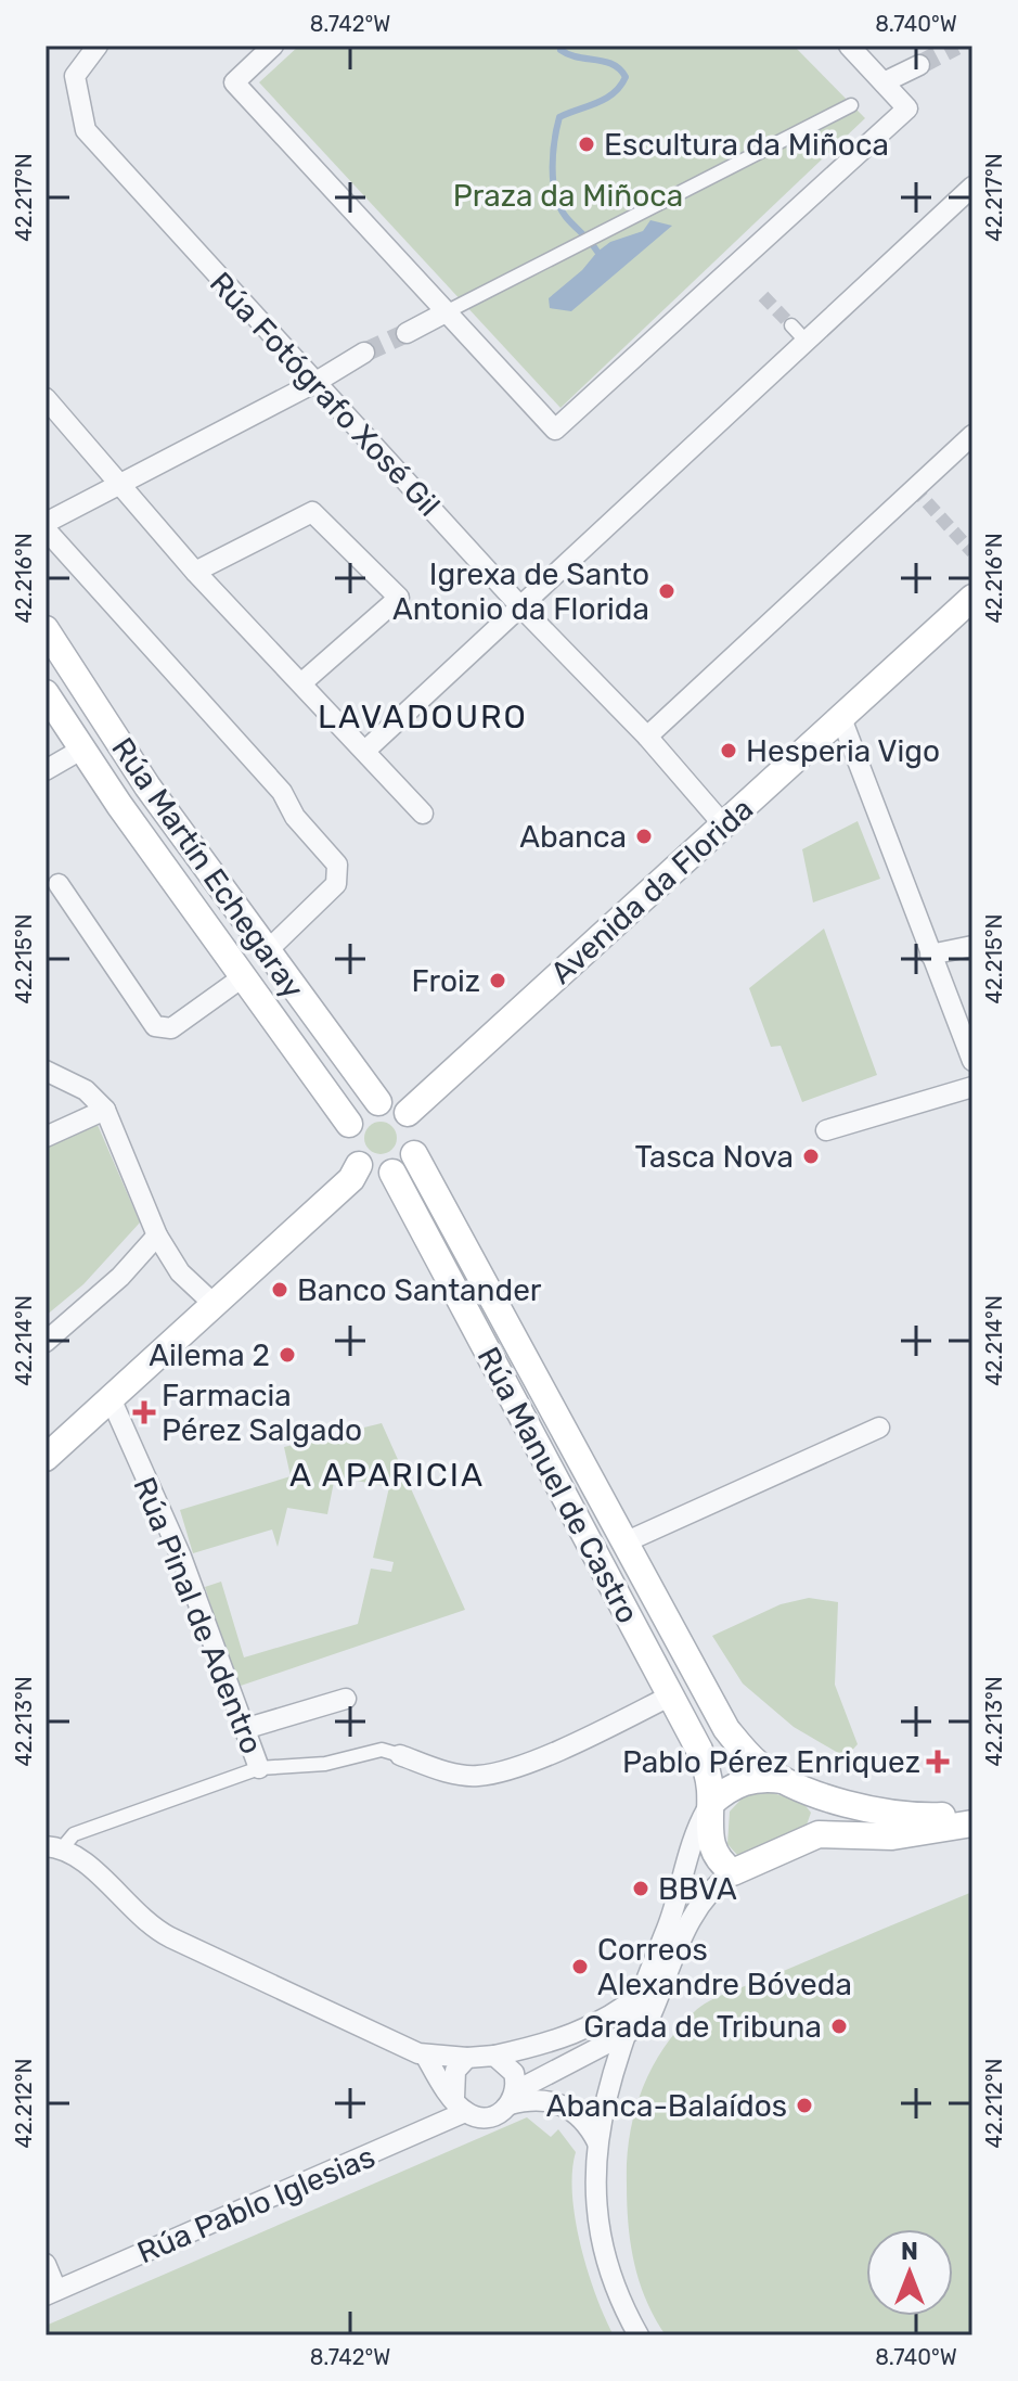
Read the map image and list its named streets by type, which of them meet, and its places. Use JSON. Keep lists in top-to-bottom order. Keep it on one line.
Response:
{"streets":{"main road":["Rúa Martín Echegaray","Avenida da Florida","Rúa Manuel de Castro"],"street":["Rúa Fotógrafo Xosé Gil","Rúa Pinal de Adentro","Rúa Pablo Iglesias"]},"crossings":[["Rúa Fotógrafo Xosé Gil","Avenida da Florida"],["Rúa Martín Echegaray","Avenida da Florida"],["Rúa Martín Echegaray","Rúa Manuel de Castro"],["Avenida da Florida","Rúa Manuel de Castro"],["Rúa Manuel de Castro","Rúa Pinal de Adentro"]],"districts":["LAVADOURO","A APARICIA"],"parks":["Praza da Miñoca"],"places":{"other":["Escultura da Miñoca","Igrexa de Santo Antonio da Florida","Hesperia Vigo","Abanca","Froiz","Tasca Nova","Banco Santander","Ailema 2","BBVA","Correos Alexandre Bóveda","Grada de Tribuna","Abanca-Balaídos"],"health":["Farmacia Pérez Salgado","Pablo Pérez Enriquez"]},"north":"top","coordinates":["8.742°W","8.740°W","42.217°N","42.216°N","42.215°N","42.214°N","42.213°N","42.212°N"]}
